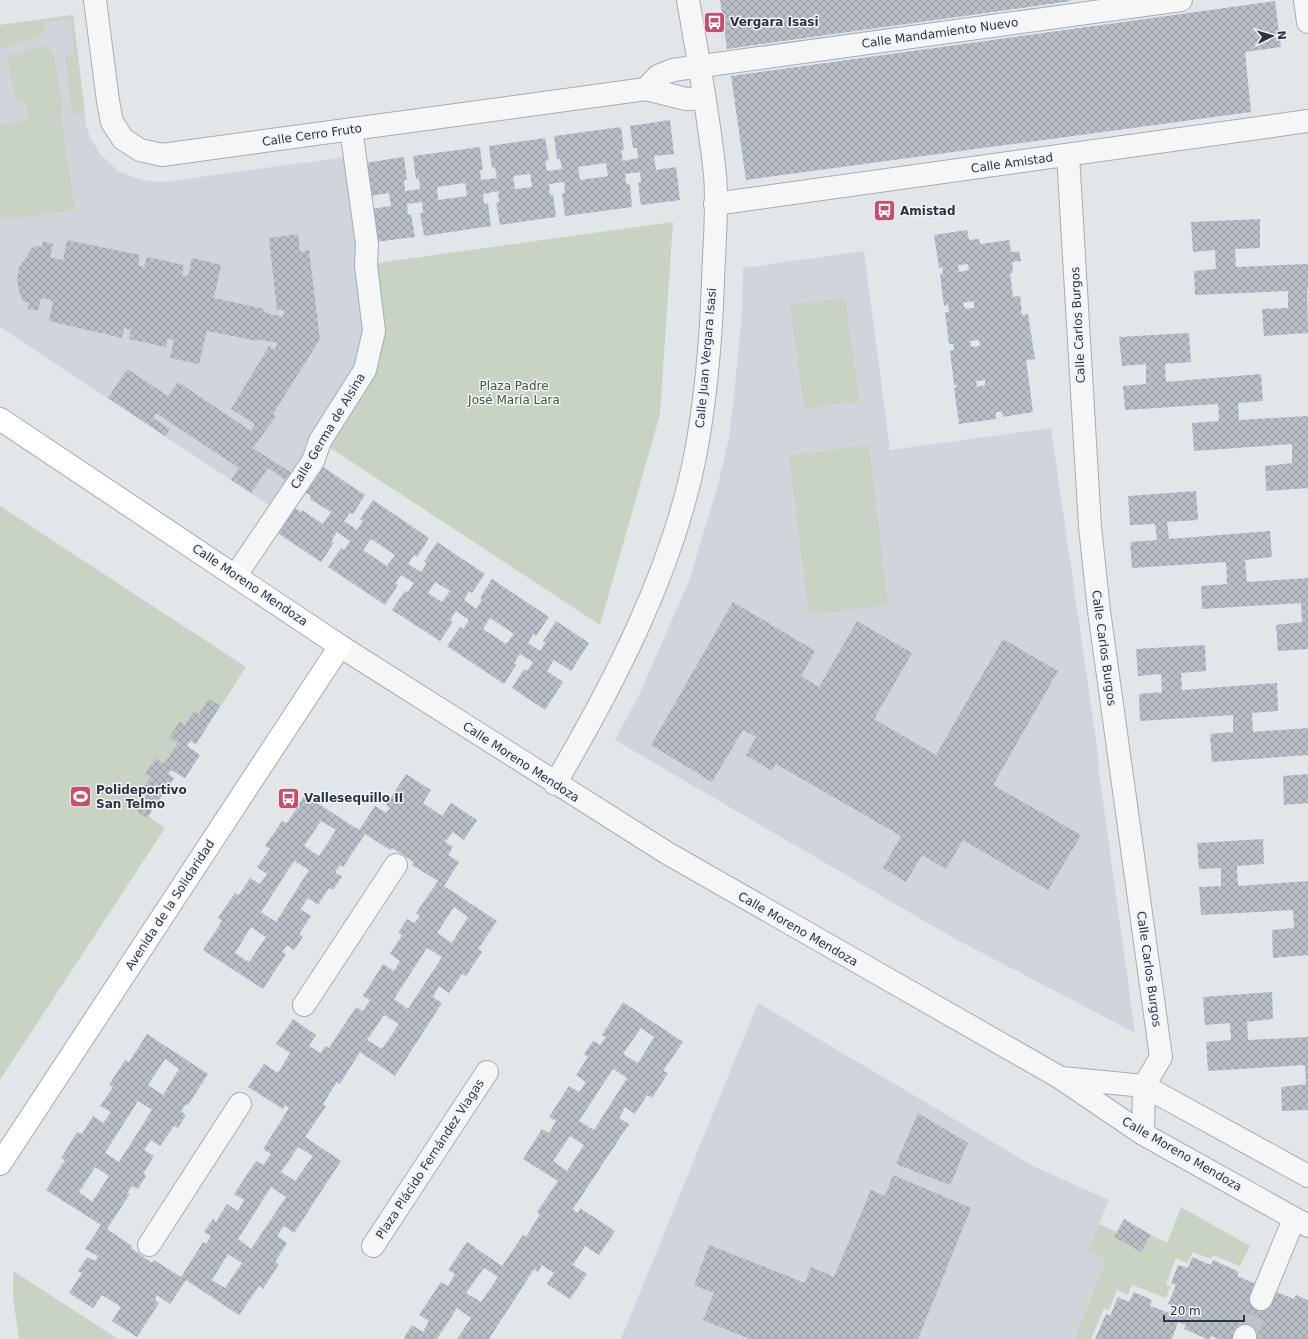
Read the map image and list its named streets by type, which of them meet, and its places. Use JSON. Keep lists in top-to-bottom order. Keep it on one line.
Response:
{"streets":{"main road":["Calle Moreno Mendoza","Avenida de la Solidaridad"],"street":["Calle Mandamiento Nuevo","Calle Cerro Fruto","Calle Amistad","Calle Carlos Burgos","Calle Juan Vergara Isasi","Calle Germa de Alsina","Plaza Plácido Fernández Viagas"]},"crossings":[["Calle Mandamiento Nuevo","Calle Juan Vergara Isasi"],["Calle Cerro Fruto","Calle Juan Vergara Isasi"],["Calle Cerro Fruto","Calle Germa de Alsina"],["Calle Amistad","Calle Carlos Burgos"],["Calle Amistad","Calle Juan Vergara Isasi"],["Calle Carlos Burgos","Calle Moreno Mendoza"],["Calle Juan Vergara Isasi","Calle Moreno Mendoza"],["Calle Germa de Alsina","Calle Moreno Mendoza"],["Calle Moreno Mendoza","Avenida de la Solidaridad"]],"parks":["Plaza Padre José María Lara"],"places":{"bus stop":["Vergara Isasi","Amistad","Vallesequillo II"],"sports":["Polideportivo San Telmo"]},"scale_bar":"20 m","north":"right"}
